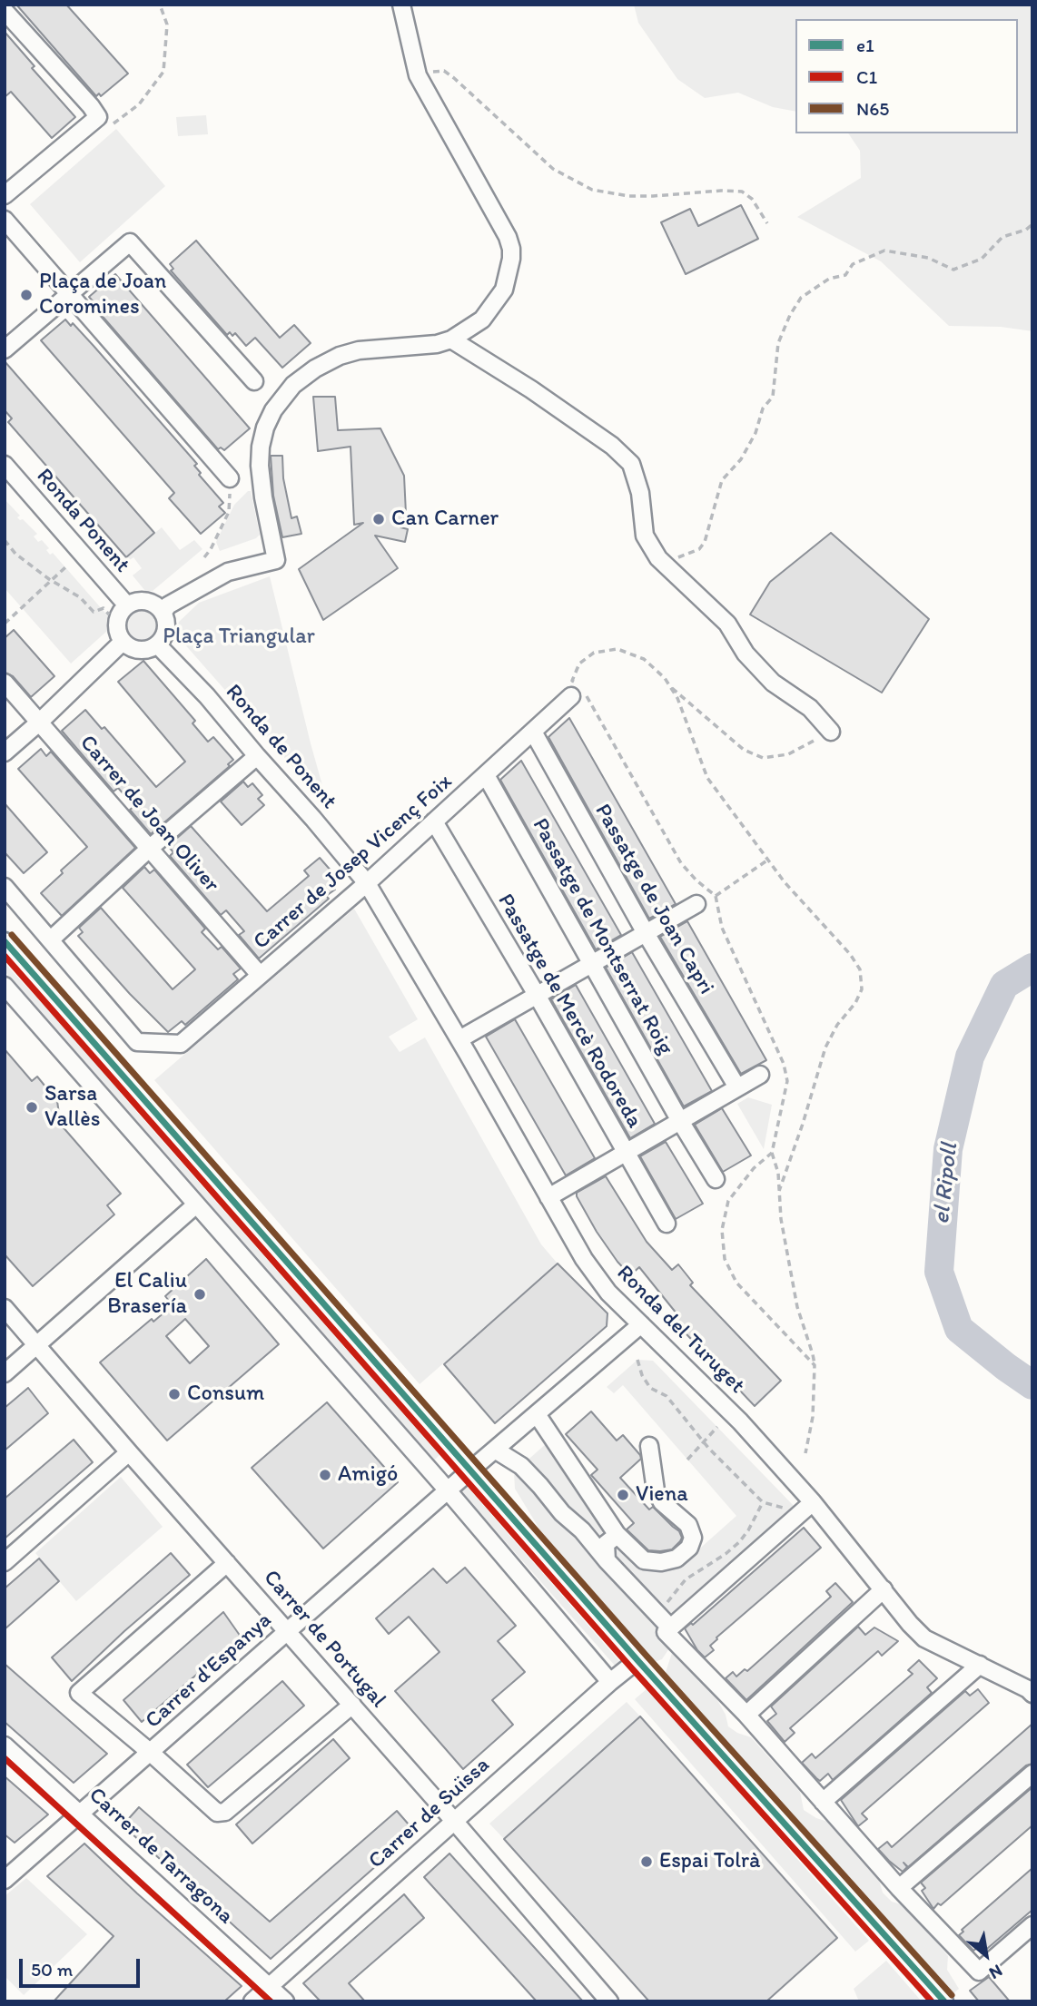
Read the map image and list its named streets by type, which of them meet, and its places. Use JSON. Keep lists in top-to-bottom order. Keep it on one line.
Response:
{"streets":{"street":["Ronda Ponent","Ronda de Ponent","Carrer de Joan Oliver","Carrer de Josep Vicenç Foix","Passatge de Joan Capri","Passatge de Montserrat Roig","Passatge de Mercè Rodoreda","Ronda del Turuget","Carrer de Portugal","Carrer d'Espanya","Carrer de Suïssa","Carrer de Tarragona"]},"crossings":[["Ronda Ponent","Ronda de Ponent"],["Ronda de Ponent","Carrer de Josep Vicenç Foix"],["Ronda de Ponent","Ronda del Turuget"],["Carrer de Joan Oliver","Carrer de Josep Vicenç Foix"],["Carrer de Josep Vicenç Foix","Passatge de Joan Capri"],["Carrer de Josep Vicenç Foix","Passatge de Montserrat Roig"],["Carrer de Josep Vicenç Foix","Passatge de Mercè Rodoreda"],["Carrer de Josep Vicenç Foix","Ronda del Turuget"],["Ronda del Turuget","Carrer d'Espanya"],["Carrer de Portugal","Carrer d'Espanya"],["Carrer de Portugal","Carrer de Suïssa"],["Carrer d'Espanya","Carrer de Tarragona"],["Carrer de Suïssa","Carrer de Tarragona"]],"water":["el Ripoll"],"parks":["Plaça Triangular"],"places":["Plaça de Joan Coromines","Can Carner","Sarsa Vallès","El Caliu Brasería","Consum","Amigó","Viena","Espai Tolrà"],"lines":["transit line N65","transit line e1","transit line C1"],"legend":["e1","C1","N65"],"scale_bar":"50 m","north":"bottom right"}
